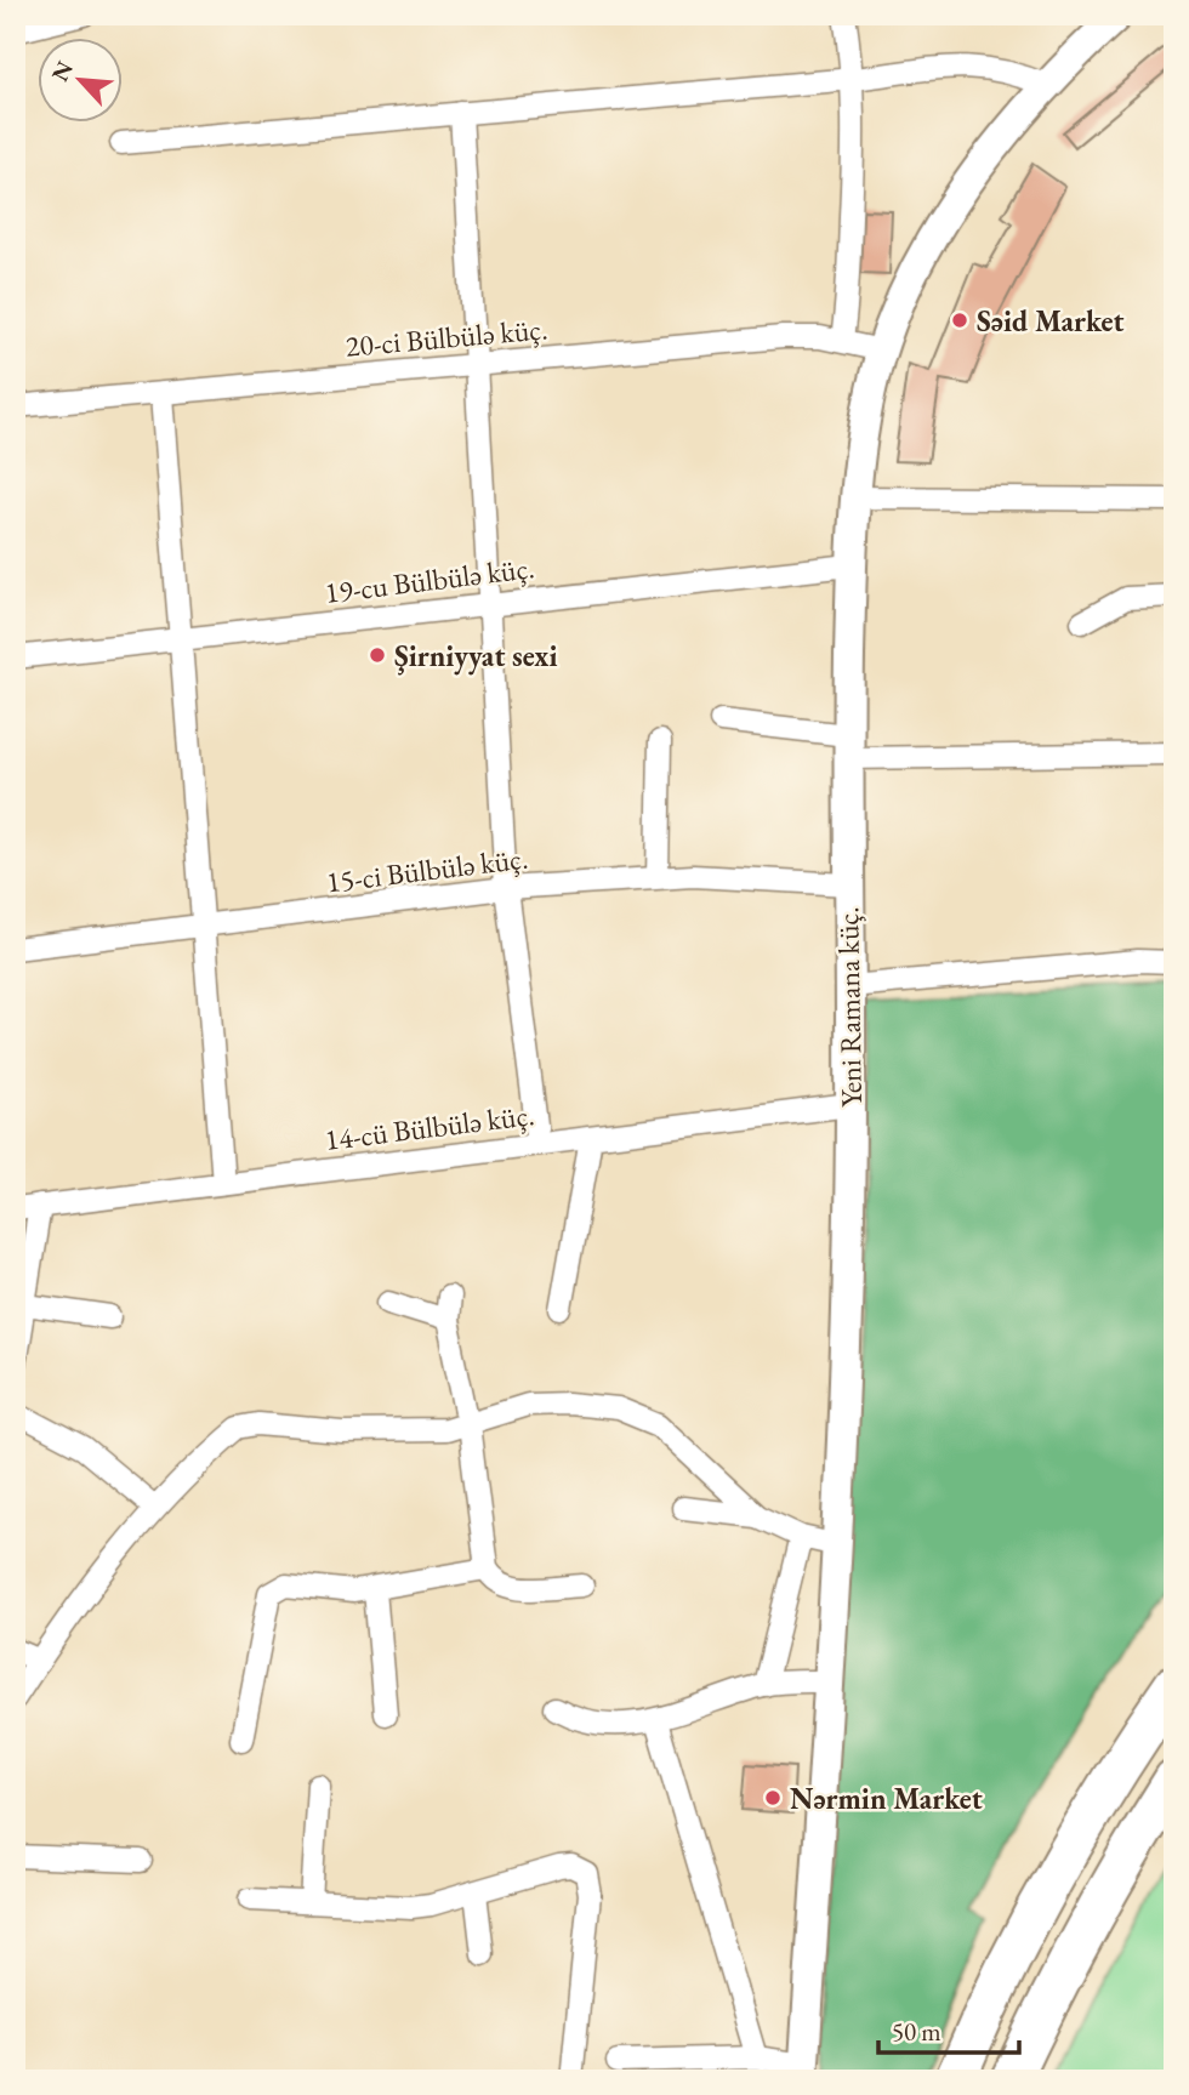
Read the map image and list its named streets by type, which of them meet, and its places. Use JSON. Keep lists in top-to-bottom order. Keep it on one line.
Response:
{"streets":{"street":["20-ci Bülbülə küç.","19-cu Bülbülə küç.","15-ci Bülbülə küç.","Yeni Ramana küç.","14-cü Bülbülə küç."]},"crossings":[["20-ci Bülbülə küç.","Yeni Ramana küç."],["19-cu Bülbülə küç.","Yeni Ramana küç."],["15-ci Bülbülə küç.","Yeni Ramana küç."],["Yeni Ramana küç.","14-cü Bülbülə küç."]],"places":["Səid Market","Şirniyyat sexi","Nərmin Market"],"scale_bar":"50 m","north":"top left"}
